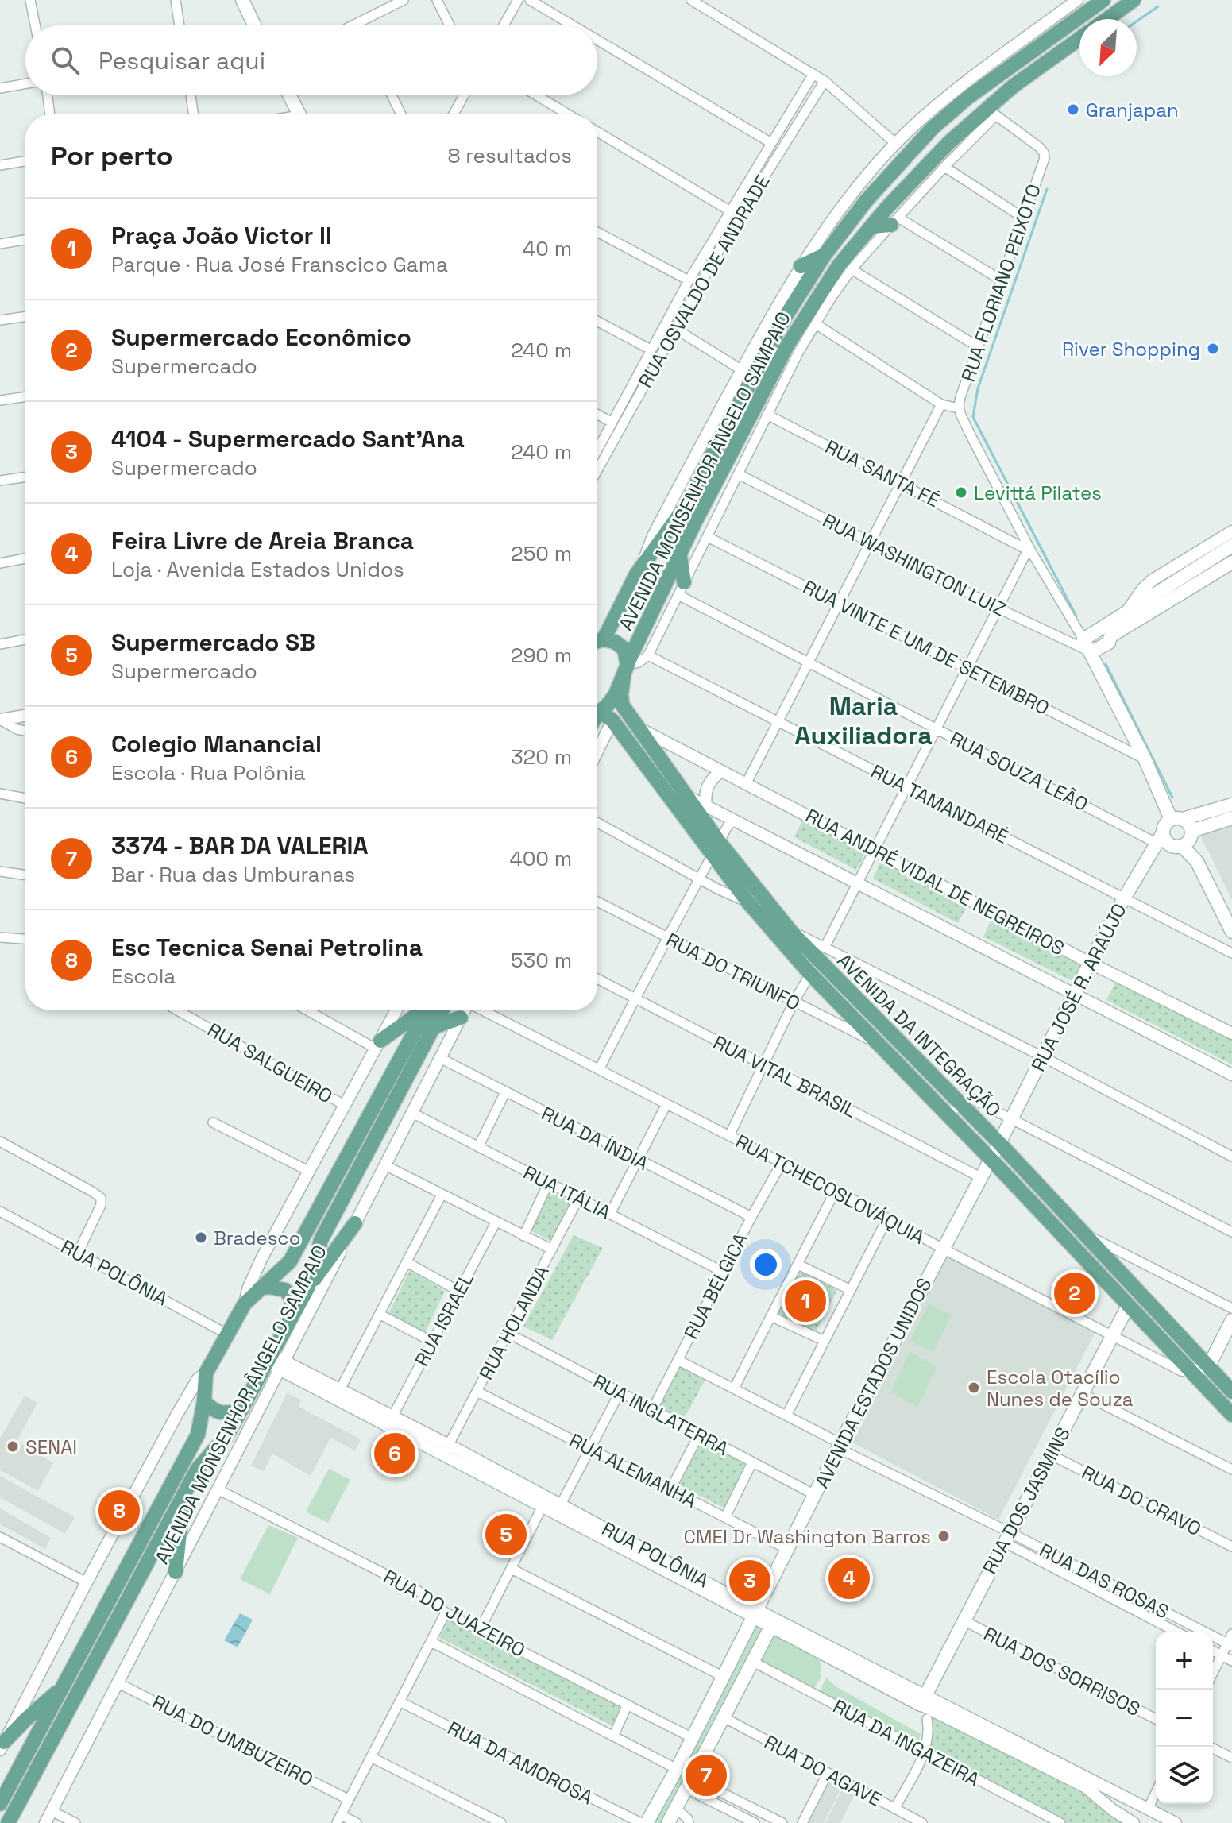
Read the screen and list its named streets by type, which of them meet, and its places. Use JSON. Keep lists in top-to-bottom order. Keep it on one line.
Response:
{"streets":{"main road":["AVENIDA MONSENHOR ÂNGELO SAMPAIO","RUA JOSÉ R. ARAÚJO","AVENIDA DA INTEGRAÇÃO","RUA POLÔNIA","AVENIDA ESTADOS UNIDOS","RUA DOS JASMINS"],"street":["RUA OSVALDO DE ANDRADE","RUA FLORIANO PEIXOTO","RUA SANTA FÉ","RUA WASHINGTON LUIZ","RUA VINTE E UM DE SETEMBRO","RUA SOUZA LEÃO","RUA TAMANDARÉ","RUA ANDRÉ VIDAL DE NEGREIROS","RUA DO TRIUNFO","RUA SALGUEIRO","RUA VITAL BRASIL","RUA DA ÍNDIA","RUA TCHECOSLOVÁQUIA","RUA ITÁLIA","RUA BÉLGICA","RUA ISRAEL","RUA HOLANDA","RUA INGLATERRA","RUA ALEMANHA","RUA DO CRAVO","RUA DAS ROSAS","RUA DO JUAZEIRO","RUA DOS SORRISOS","RUA DO UMBUZEIRO","RUA DA INGAZEIRA","RUA DA AMOROSA","RUA DO AGAVE"]},"crossings":[["RUA FLORIANO PEIXOTO","AVENIDA MONSENHOR ÂNGELO SAMPAIO"],["AVENIDA MONSENHOR ÂNGELO SAMPAIO","RUA SANTA FÉ"],["AVENIDA MONSENHOR ÂNGELO SAMPAIO","RUA WASHINGTON LUIZ"],["AVENIDA MONSENHOR ÂNGELO SAMPAIO","RUA VINTE E UM DE SETEMBRO"],["AVENIDA MONSENHOR ÂNGELO SAMPAIO","RUA SOUZA LEÃO"],["AVENIDA MONSENHOR ÂNGELO SAMPAIO","RUA TAMANDARÉ"],["AVENIDA MONSENHOR ÂNGELO SAMPAIO","AVENIDA DA INTEGRAÇÃO"],["AVENIDA MONSENHOR ÂNGELO SAMPAIO","RUA SALGUEIRO"],["AVENIDA MONSENHOR ÂNGELO SAMPAIO","RUA DA ÍNDIA"],["AVENIDA MONSENHOR ÂNGELO SAMPAIO","RUA ITÁLIA"],["AVENIDA MONSENHOR ÂNGELO SAMPAIO","RUA POLÔNIA"],["AVENIDA MONSENHOR ÂNGELO SAMPAIO","RUA DO JUAZEIRO"],["AVENIDA MONSENHOR ÂNGELO SAMPAIO","RUA DO UMBUZEIRO"],["RUA SOUZA LEÃO","RUA JOSÉ R. ARAÚJO"],["RUA TAMANDARÉ","RUA JOSÉ R. ARAÚJO"],["RUA ANDRÉ VIDAL DE NEGREIROS","RUA JOSÉ R. ARAÚJO"],["RUA ANDRÉ VIDAL DE NEGREIROS","AVENIDA DA INTEGRAÇÃO"],["RUA DO TRIUNFO","AVENIDA DA INTEGRAÇÃO"],["RUA JOSÉ R. ARAÚJO","AVENIDA DA INTEGRAÇÃO"],["RUA JOSÉ R. ARAÚJO","AVENIDA ESTADOS UNIDOS"],["AVENIDA DA INTEGRAÇÃO","RUA TCHECOSLOVÁQUIA"],["AVENIDA DA INTEGRAÇÃO","AVENIDA ESTADOS UNIDOS"],["AVENIDA DA INTEGRAÇÃO","RUA DOS JASMINS"],["RUA VITAL BRASIL","AVENIDA ESTADOS UNIDOS"],["RUA DA ÍNDIA","RUA BÉLGICA"],["RUA TCHECOSLOVÁQUIA","RUA BÉLGICA"],["RUA TCHECOSLOVÁQUIA","AVENIDA ESTADOS UNIDOS"],["RUA TCHECOSLOVÁQUIA","RUA DOS JASMINS"],["RUA ITÁLIA","RUA BÉLGICA"],["RUA ITÁLIA","RUA HOLANDA"],["RUA POLÔNIA","RUA ISRAEL"],["RUA POLÔNIA","RUA HOLANDA"],["RUA POLÔNIA","AVENIDA ESTADOS UNIDOS"],["RUA POLÔNIA","RUA DOS JASMINS"],["RUA BÉLGICA","RUA INGLATERRA"],["RUA HOLANDA","RUA INGLATERRA"],["RUA HOLANDA","RUA ALEMANHA"],["AVENIDA ESTADOS UNIDOS","RUA INGLATERRA"],["AVENIDA ESTADOS UNIDOS","RUA ALEMANHA"],["AVENIDA ESTADOS UNIDOS","RUA DO JUAZEIRO"],["RUA DOS JASMINS","RUA DO CRAVO"],["RUA DOS JASMINS","RUA DAS ROSAS"],["RUA DOS JASMINS","RUA DOS SORRISOS"]],"districts":["Maria Auxiliadora"],"places":["Granjapan","River Shopping","Levittá Pilates","Bradesco","Escola Otacílio Nunes de Souza","SENAI","CMEI Dr Washington Barros"],"north":"bottom left","page":{"search":"Pesquisar aqui","heading":["Por perto","8 resultados"],"list":[{"mark":"1","name":"Praça João Victor II","note":"Parque · Rua José Franscico Gama","value":"40 m"},{"mark":"2","name":"Supermercado Econômico","note":"Supermercado","value":"240 m"},{"mark":"3","name":"4104 - Supermercado Sant'Ana","note":"Supermercado","value":"240 m"},{"mark":"4","name":"Feira Livre de Areia Branca","note":"Loja · Avenida Estados Unidos","value":"250 m"},{"mark":"5","name":"Supermercado SB","note":"Supermercado","value":"290 m"},{"mark":"6","name":"Colegio Manancial","note":"Escola · Rua Polônia","value":"320 m"},{"mark":"7","name":"3374 - BAR DA VALERIA","note":"Bar · Rua das Umburanas","value":"400 m"},{"mark":"8","name":"Esc Tecnica Senai Petrolina","note":"Escola","value":"530 m"}],"pins":["2","1","6","8","5","4","3","7"],"map_buttons":["+","−"]}}
